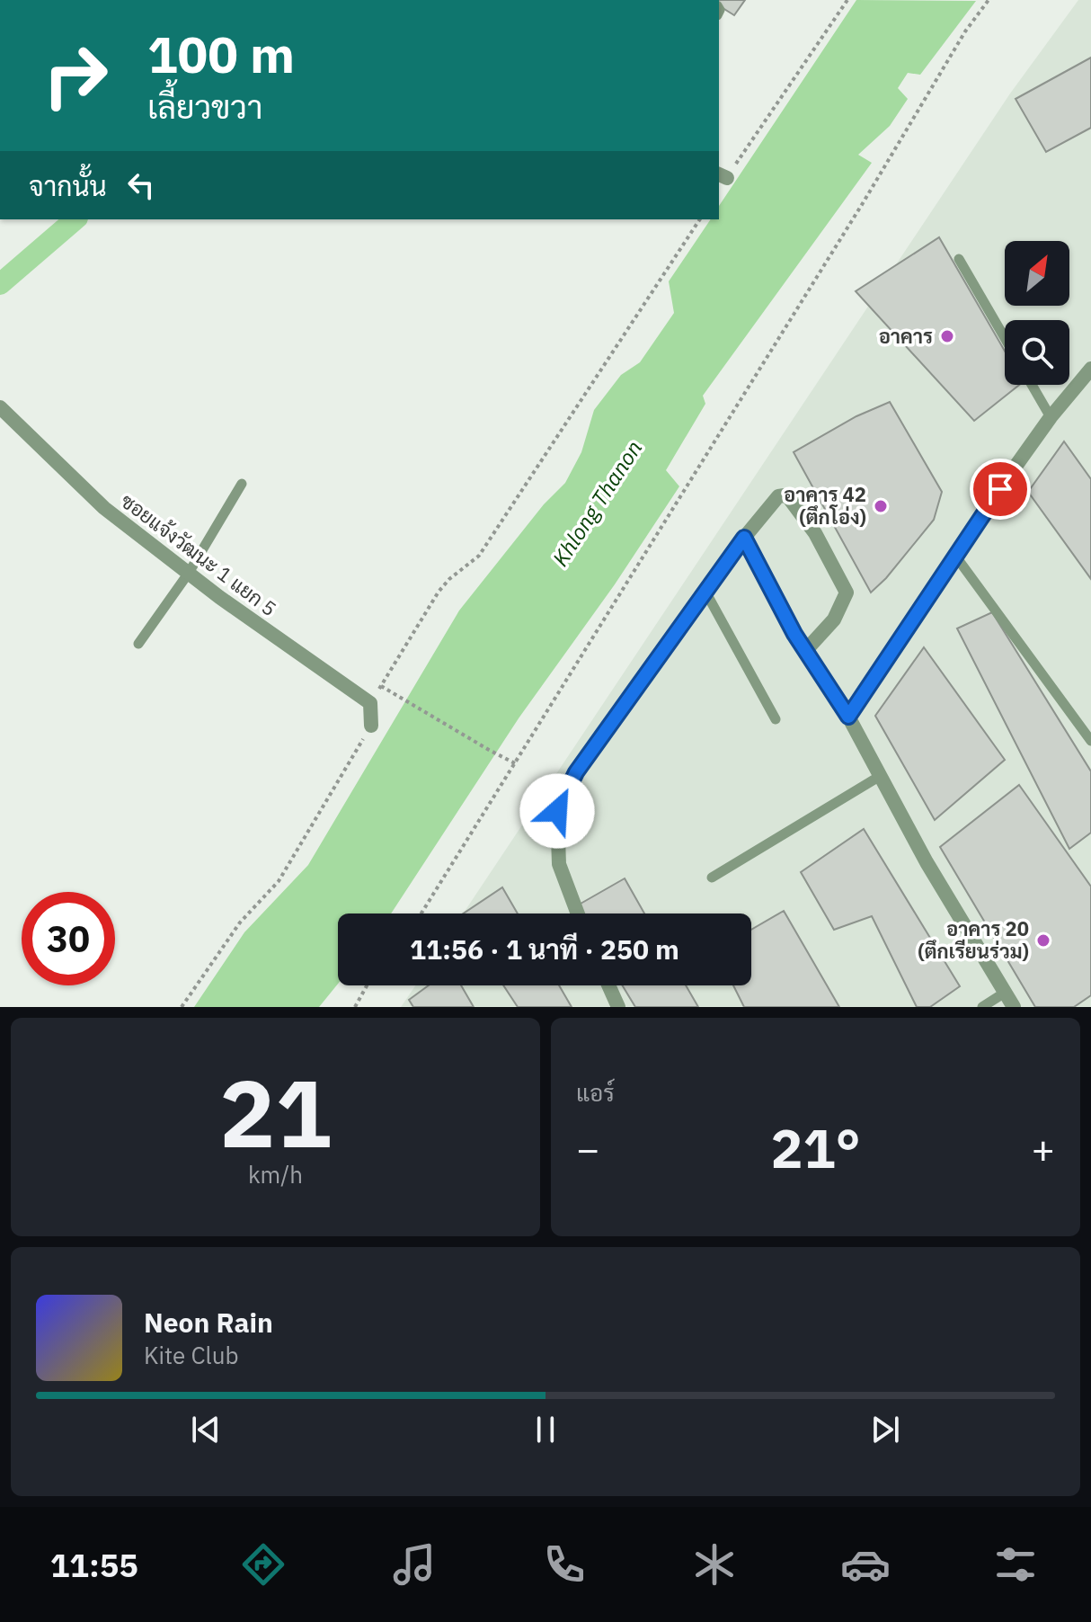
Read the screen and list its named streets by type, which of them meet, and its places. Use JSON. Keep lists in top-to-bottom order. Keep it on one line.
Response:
{"streets":{"street":["ซอยแจ้งวัฒนะ 1 แยก 5"]},"water":["Khlong Thanon"],"places":["อาคาร","อาคาร 42 (ตึกโอ่ง)","อาคาร 20 (ตึกเรียนร่วม)"],"north":"top right","page":{"turn":["100 m","เลี้ยวขวา"],"then":"จากนั้น","limit":"30","trip":"11:56 · 1 นาที · 250 m","tile":[["21","km/h"],"แอร์"],"heat":["−","21°","+"],"song":["Neon Rain","Kite Club"],"tabs":"11:55"}}
